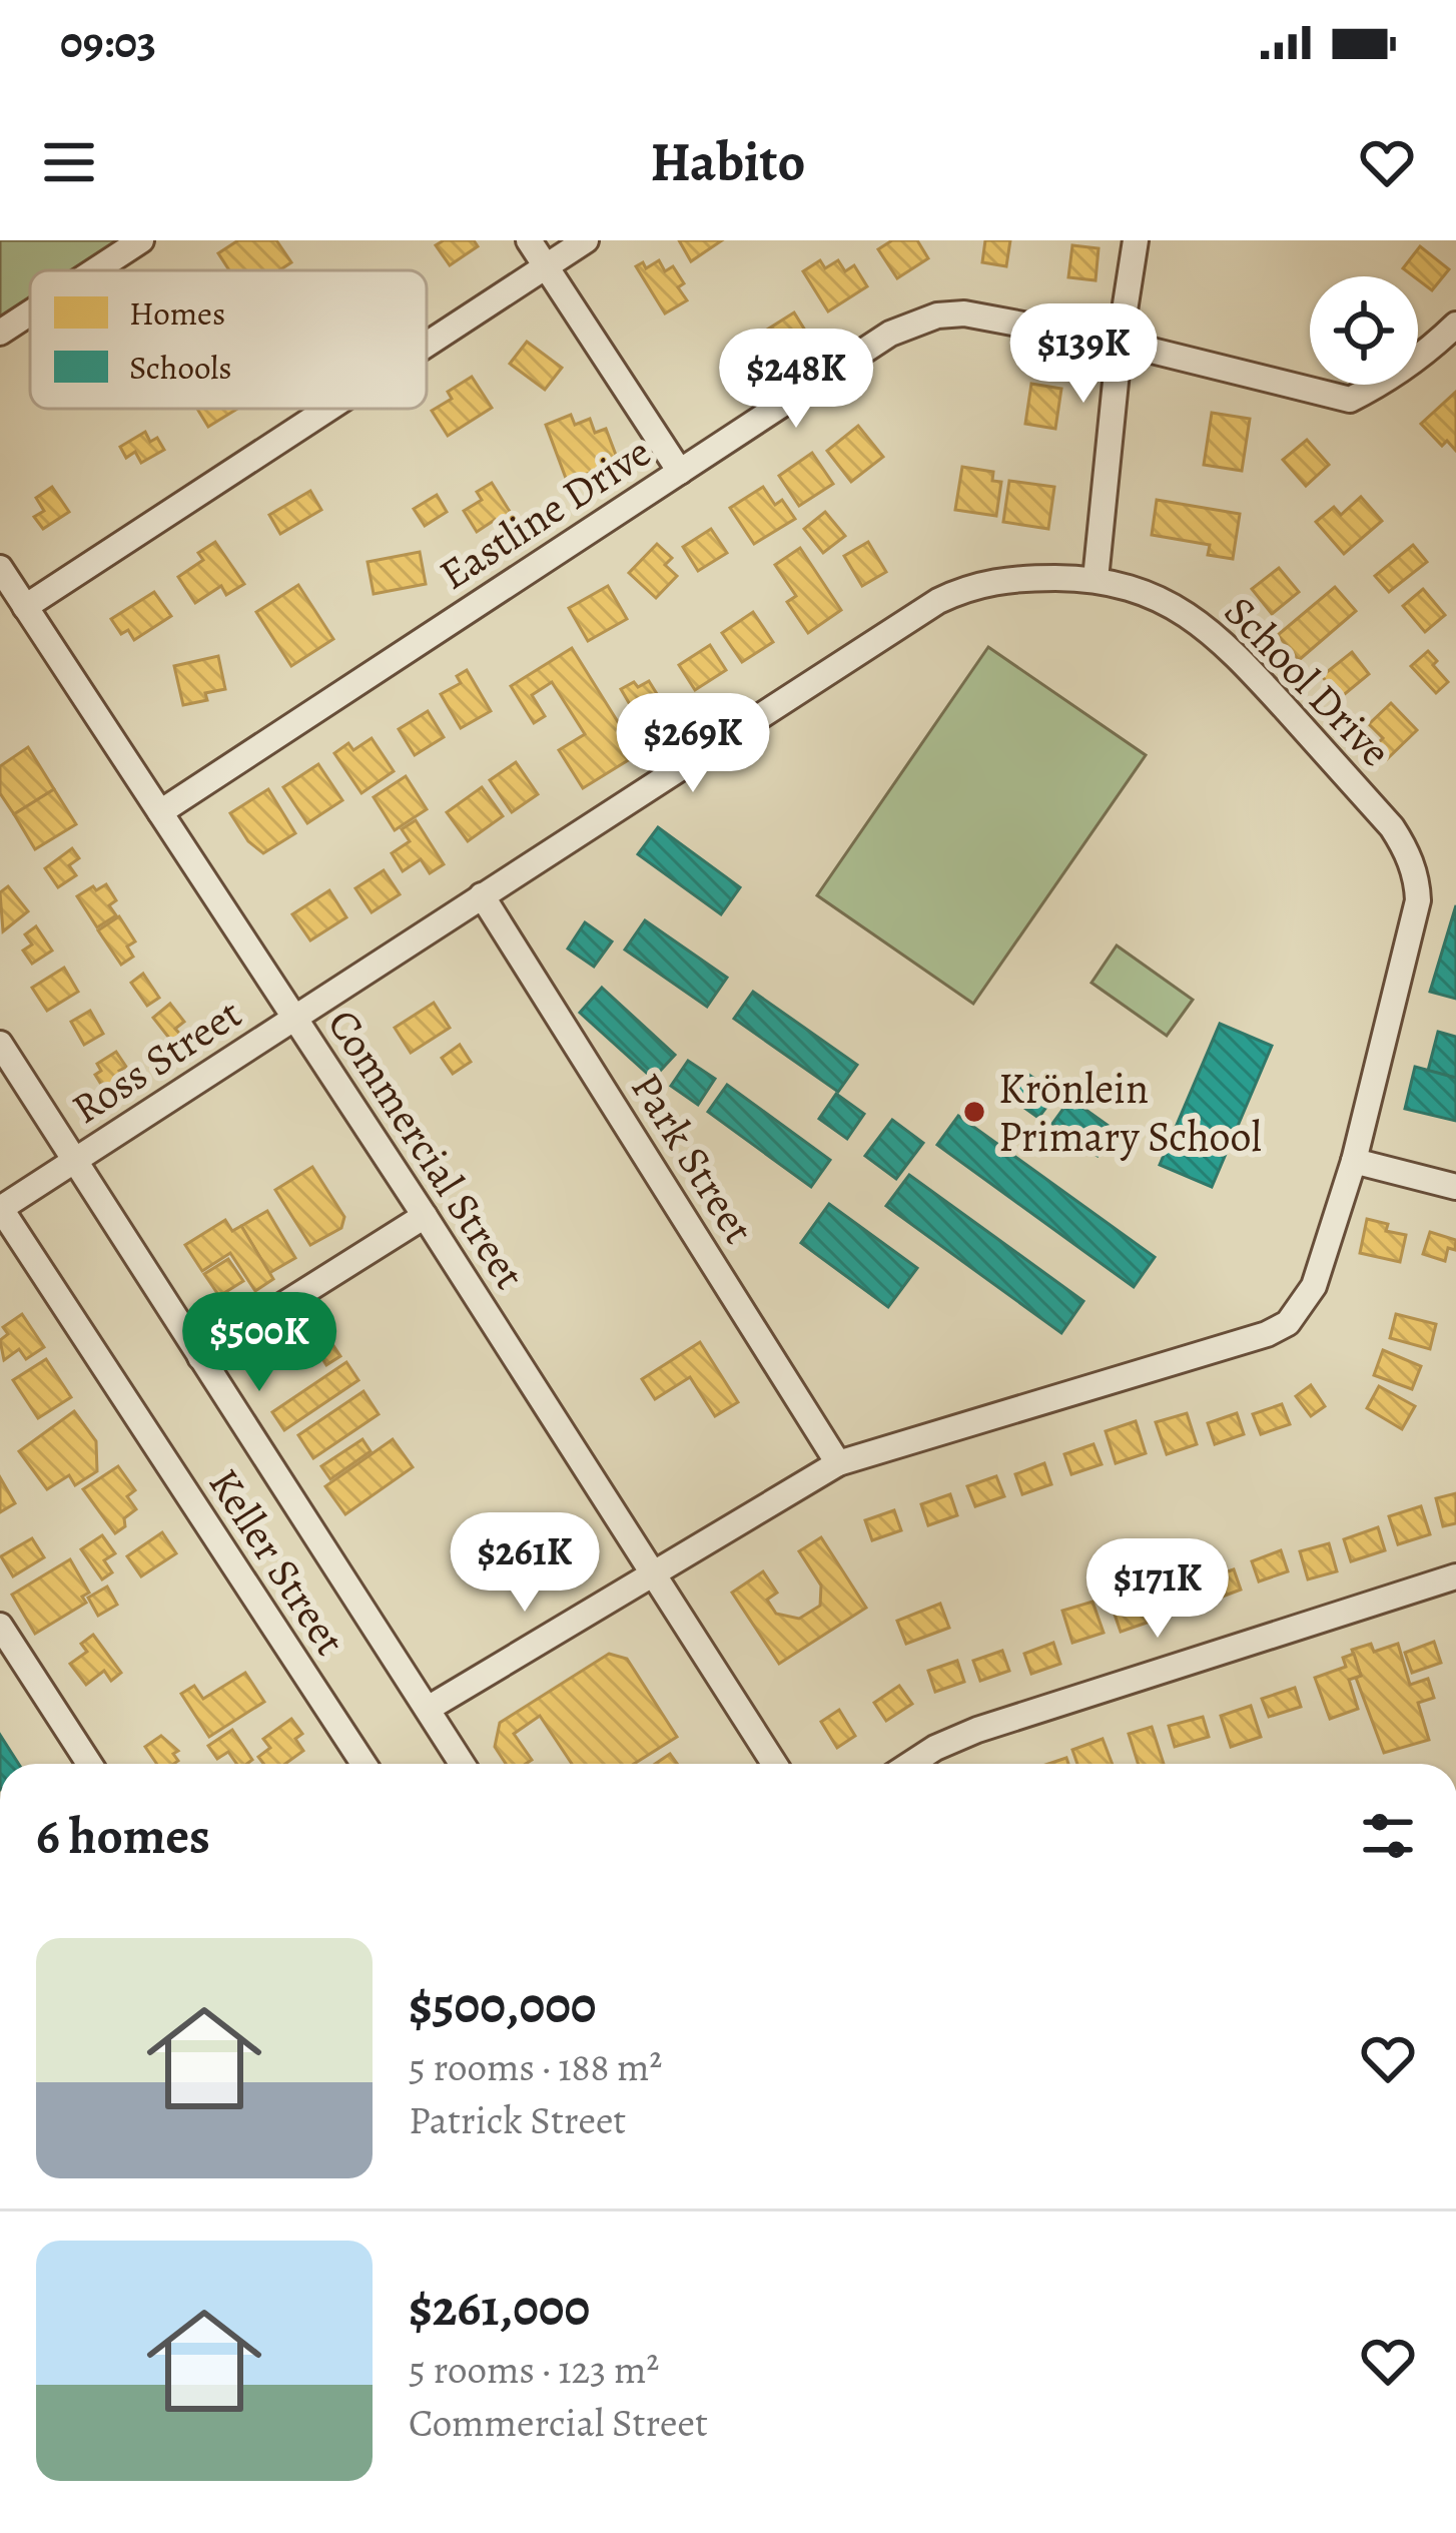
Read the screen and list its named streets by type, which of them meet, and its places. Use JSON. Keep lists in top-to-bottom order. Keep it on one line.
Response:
{"streets":{"street":["Eastline Drive","School Drive","Ross Street","Commercial Street","Park Street","Keller Street"]},"crossings":[["Eastline Drive","Commercial Street"],["School Drive","Ross Street"],["School Drive","Commercial Street"],["School Drive","Park Street"],["Ross Street","Commercial Street"],["Ross Street","Keller Street"]],"places":["Krönlein Primary School"],"legend":["Homes","Schools"],"page":{"status":"09:03","header":"Habito","price":["$139K","$248K","$269K","$500K","$261K","$171K"],"heading":"6 homes","list":[{"name":"$500,000","note":"5 rooms · 188 m² · Patrick Street"},{"name":"$261,000","note":"5 rooms · 123 m² · Commercial Street"}]}}
